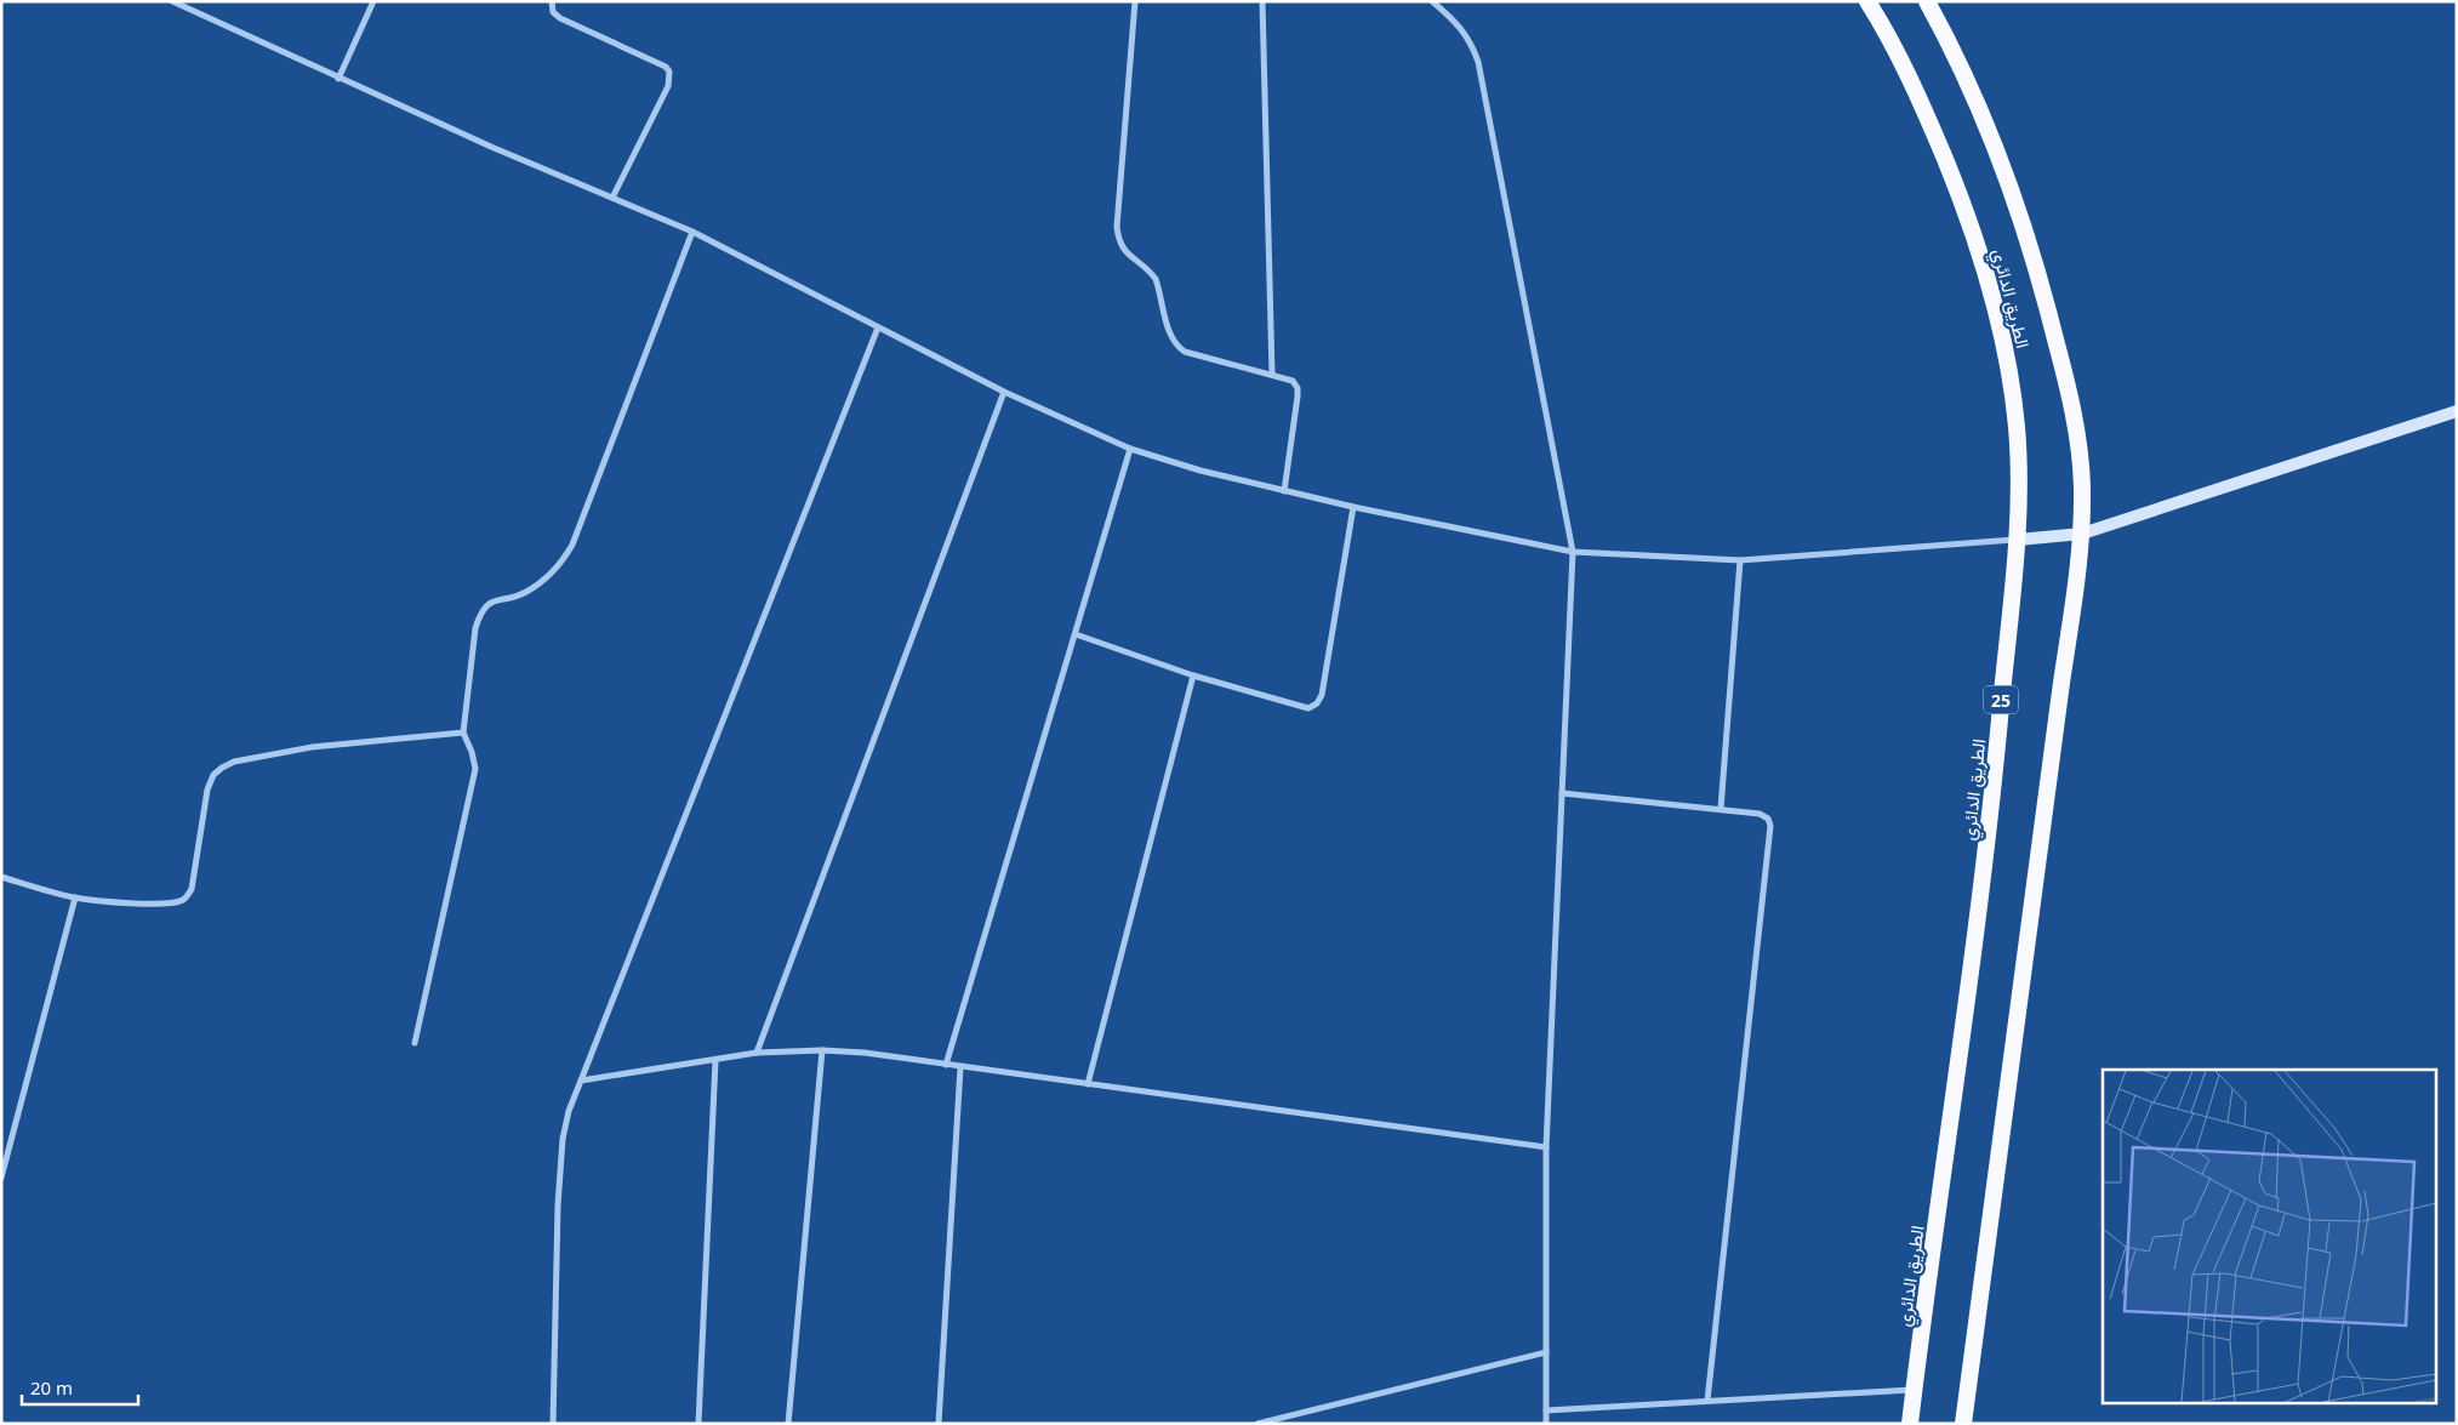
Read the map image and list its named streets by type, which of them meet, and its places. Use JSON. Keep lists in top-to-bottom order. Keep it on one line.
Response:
{"streets":{"highway":["الطريق الدائري","25"]},"scale_bar":"20 m"}
